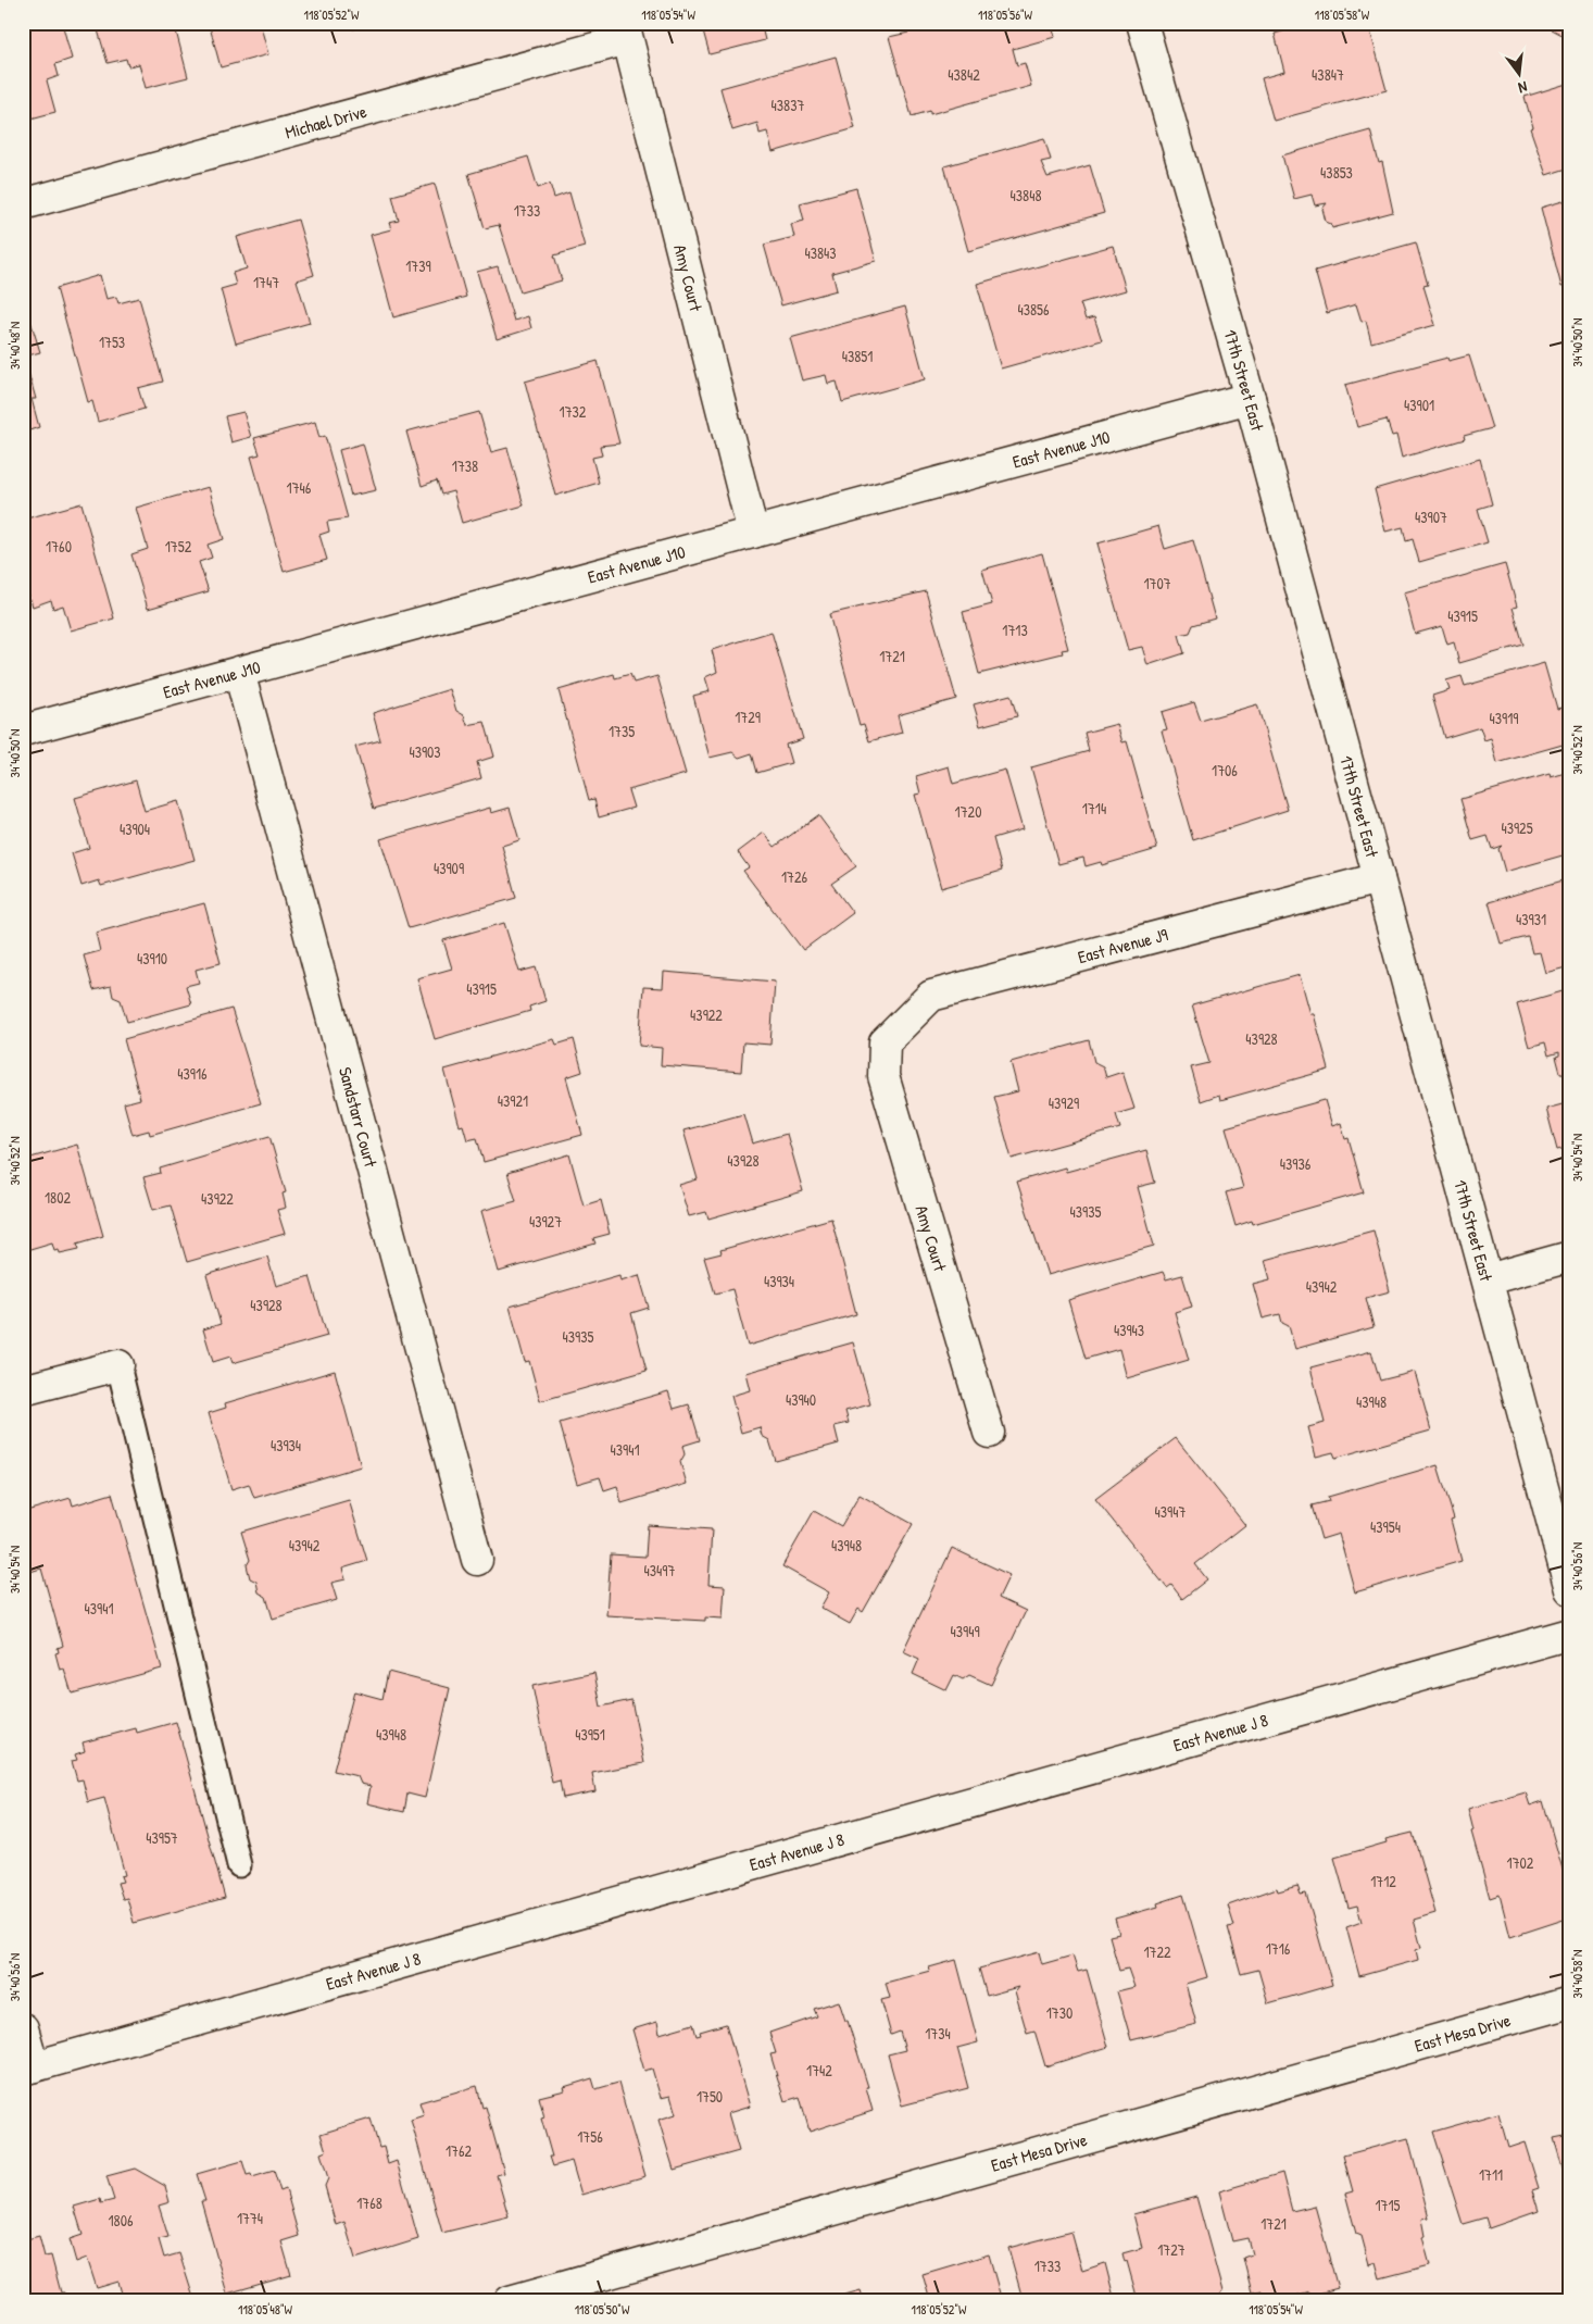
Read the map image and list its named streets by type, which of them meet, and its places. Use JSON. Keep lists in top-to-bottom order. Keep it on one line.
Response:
{"streets":{"street":["Michael Drive","Amy Court","17th Street East","East Avenue J10","East Avenue J9","Sandstarr Court","East Avenue J 8","East Mesa Drive"]},"crossings":[["Michael Drive","Amy Court"],["Amy Court","East Avenue J10"],["Amy Court","East Avenue J9"],["17th Street East","East Avenue J10"],["17th Street East","East Avenue J9"],["East Avenue J10","Sandstarr Court"]],"house_numbers":["43842","43847","43837","43853","43848","1733","43843","1739","1747","43856","1753","43851","43901","1732","1738","1746","43907","1760","1752","1707","43915","1713","1721","1729","43919","1735","43903","1706","1714","1720","43925","43904","43909","1726","43931","43910","43915","43922","43928","43916","43921","43929","43928","43936","1802","43922","43935","43927","43934","43942","43928","43943","43935","43940","43948","43934","43941","43947","43954","43942","43948","43497","43941","43949","43948","43951","43957","1702","1712","1716","1722","1730","1734","1742","1750","1756","1762","1711","1768","1715","1774","1806","1721","1727","1733"],"north":"bottom","coordinates":["118°05'52\"W","118°05'54\"W","118°05'56\"W","118°05'58\"W","34°40'50\"N","34°40'48\"N","34°40'52\"N","34°40'54\"N","34°40'56\"N","34°40'58\"N","118°05'48\"W","118°05'50\"W"]}
